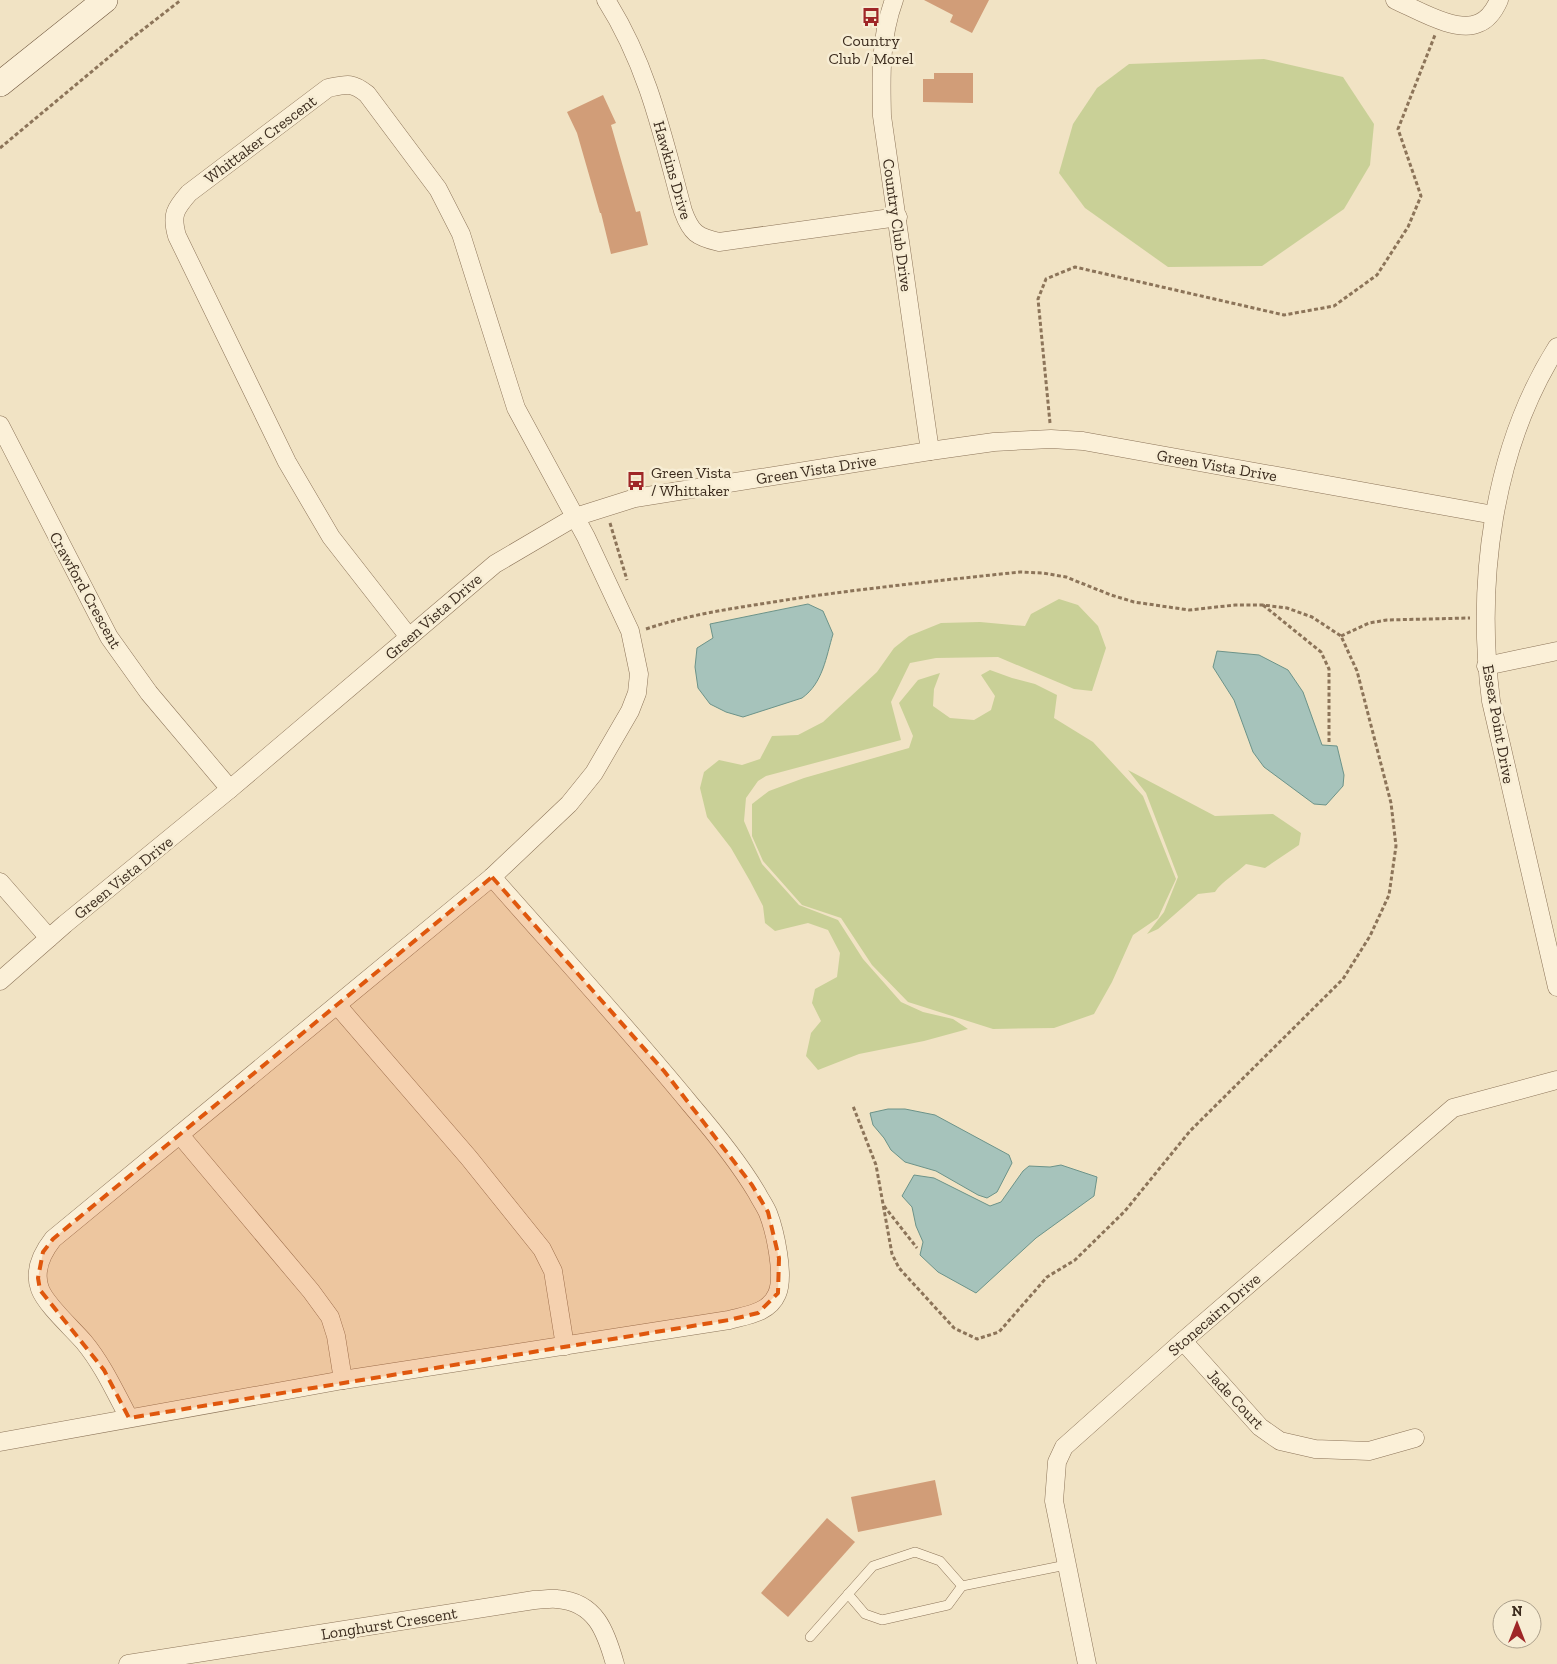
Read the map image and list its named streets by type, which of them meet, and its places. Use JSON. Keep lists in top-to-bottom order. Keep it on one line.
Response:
{"streets":{"street":["Whittaker Crescent","Hawkins Drive","Country Club Drive","Green Vista Drive","Crawford Crescent","Essex Point Drive","Stonecairn Drive","Jade Court","Longhurst Crescent"]},"crossings":[["Whittaker Crescent","Green Vista Drive"],["Hawkins Drive","Country Club Drive"],["Country Club Drive","Green Vista Drive"],["Green Vista Drive","Crawford Crescent"],["Green Vista Drive","Essex Point Drive"],["Stonecairn Drive","Jade Court"]],"places":{"bus stop":["Country Club / Morel","Green Vista / Whittaker"]},"north":"top"}
